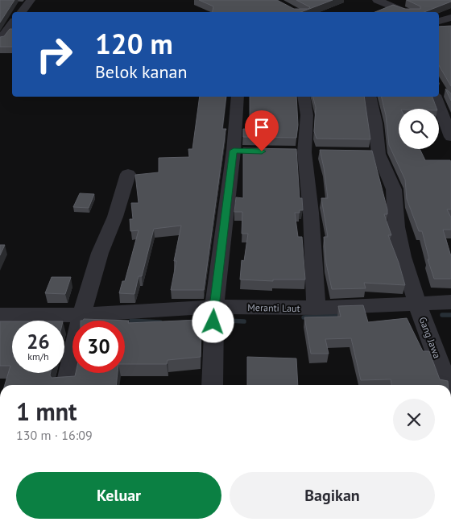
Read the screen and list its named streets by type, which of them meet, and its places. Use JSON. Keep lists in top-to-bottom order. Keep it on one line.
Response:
{"streets":{"street":["Meranti Laut","Gang Jawa"]},"crossings":[["Meranti Laut","Gang Jawa"]],"page":{"turn":["120 m","Belok kanan"],"speed":"26 km/h","limit":"30","heading":["1 mnt","130 m · 16:09"],"buttons":["Keluar","Bagikan"]}}
